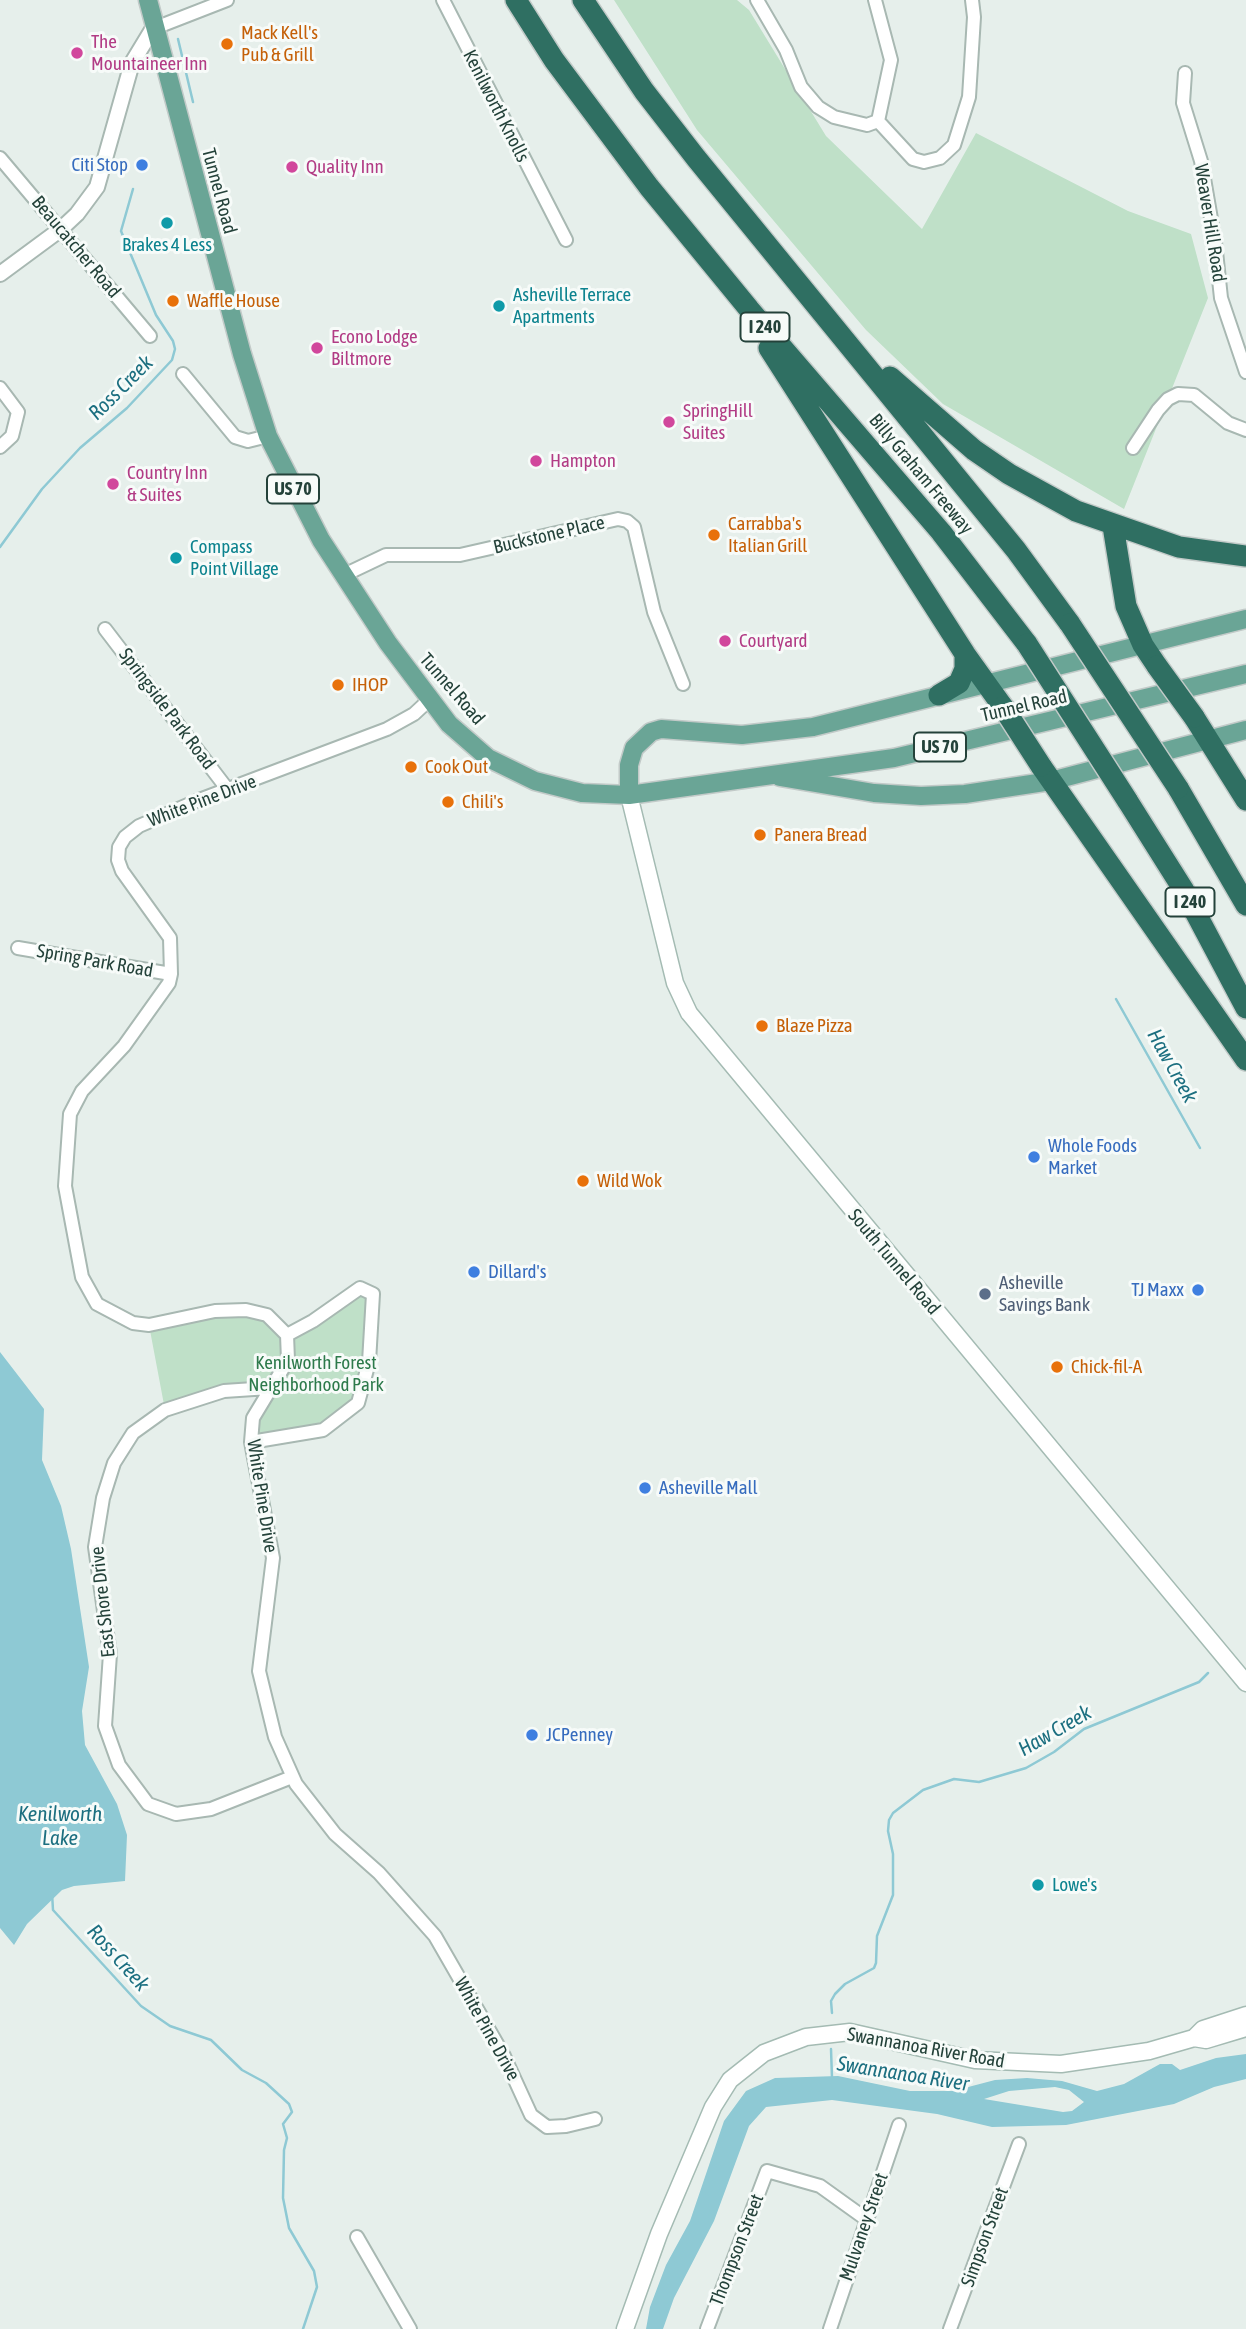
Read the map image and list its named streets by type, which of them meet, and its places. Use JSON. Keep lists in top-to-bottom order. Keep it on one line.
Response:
{"streets":{"highway":["I 240","Billy Graham Freeway"],"main road":["Tunnel Road","US 70","South Tunnel Road","Swannanoa River Road"],"street":["Kenilworth Knolls","Weaver Hill Road","Beaucatcher Road","Buckstone Place","Springside Park Road","White Pine Drive","Spring Park Road","East Shore Drive","Mulvaney Street","Simpson Street","Thompson Street"]},"crossings":[["Tunnel Road","Buckstone Place"],["Tunnel Road","White Pine Drive"],["Tunnel Road","South Tunnel Road"],["Springside Park Road","White Pine Drive"],["White Pine Drive","Spring Park Road"],["White Pine Drive","East Shore Drive"],["Mulvaney Street","Thompson Street"]],"water":["Ross Creek","Haw Creek","Kenilworth Lake","Swannanoa River"],"parks":["Kenilworth Forest Neighborhood Park"],"places":["Mack Kell's Pub & Grill","The Mountaineer Inn","Citi Stop","Quality Inn","Brakes 4 Less","Waffle House","Asheville Terrace Apartments","Econo Lodge Biltmore","SpringHill Suites","Hampton","Country Inn & Suites","Carrabba's Italian Grill","Compass Point Village","Courtyard","IHOP","Cook Out","Chili's","Panera Bread","Blaze Pizza","Whole Foods Market","Wild Wok","Dillard's","TJ Maxx","Asheville Savings Bank","Chick-fil-A","Asheville Mall","JCPenney","Lowe's"]}
